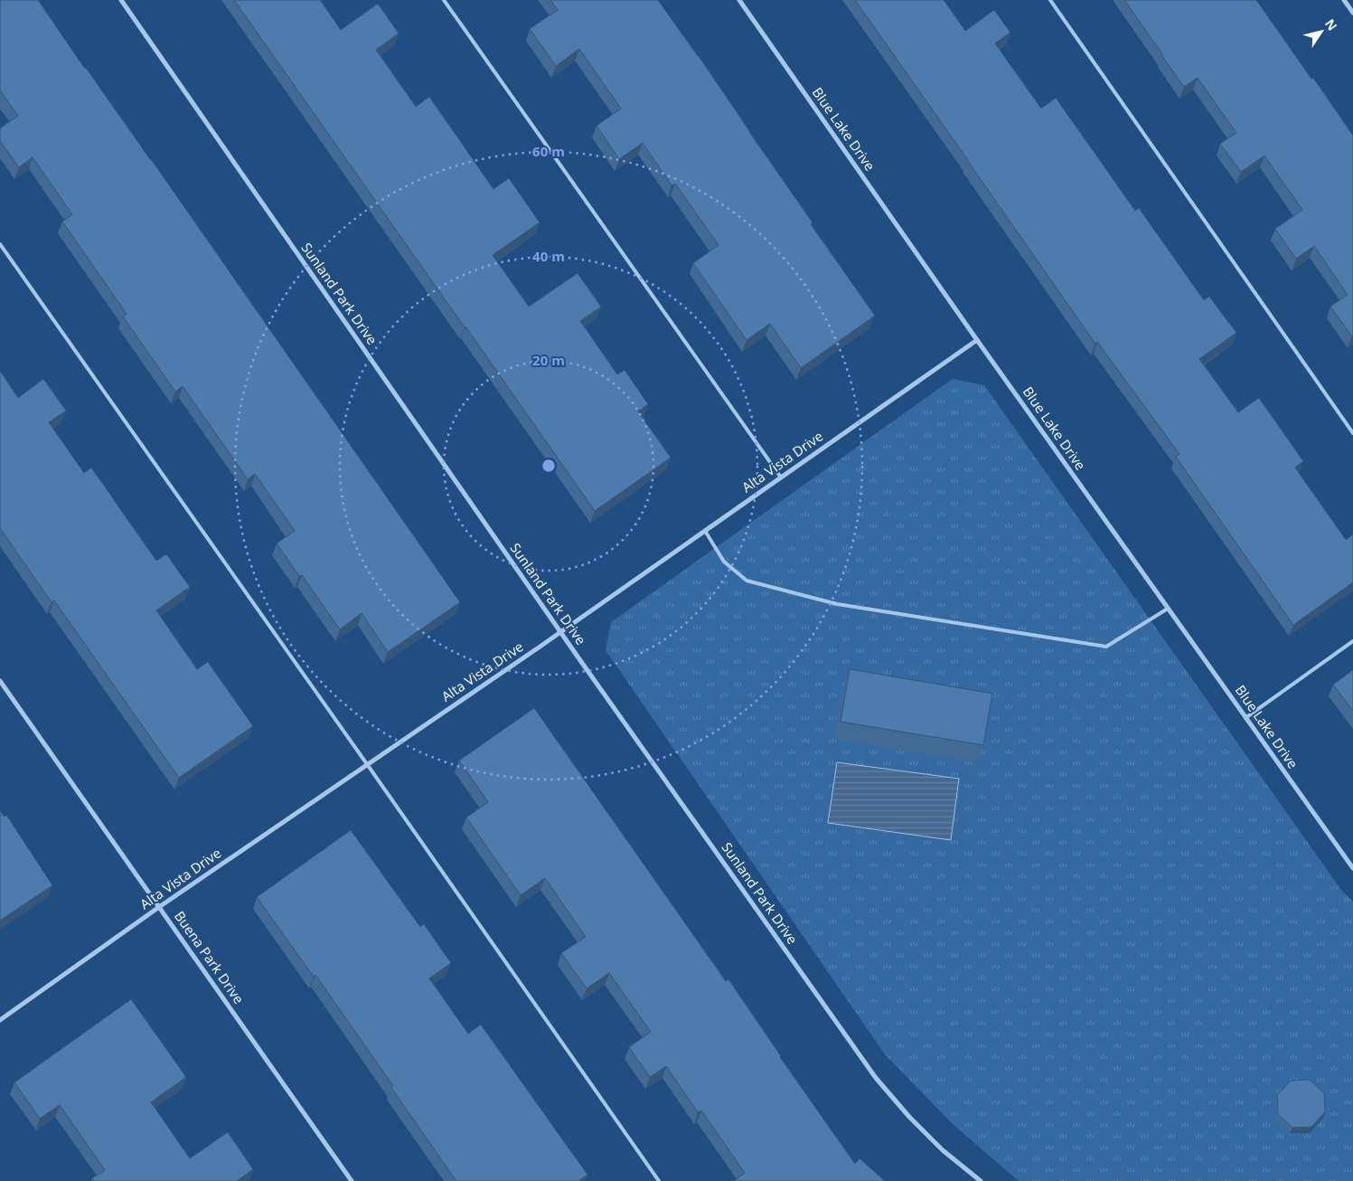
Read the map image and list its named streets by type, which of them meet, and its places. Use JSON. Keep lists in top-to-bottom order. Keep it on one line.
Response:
{"streets":{"street":["Blue Lake Drive","Sunland Park Drive","Alta Vista Drive","Buena Park Drive"]},"crossings":[["Blue Lake Drive","Alta Vista Drive"],["Sunland Park Drive","Alta Vista Drive"],["Alta Vista Drive","Buena Park Drive"]],"north":"top right","rings":["60 m","40 m","20 m"]}
